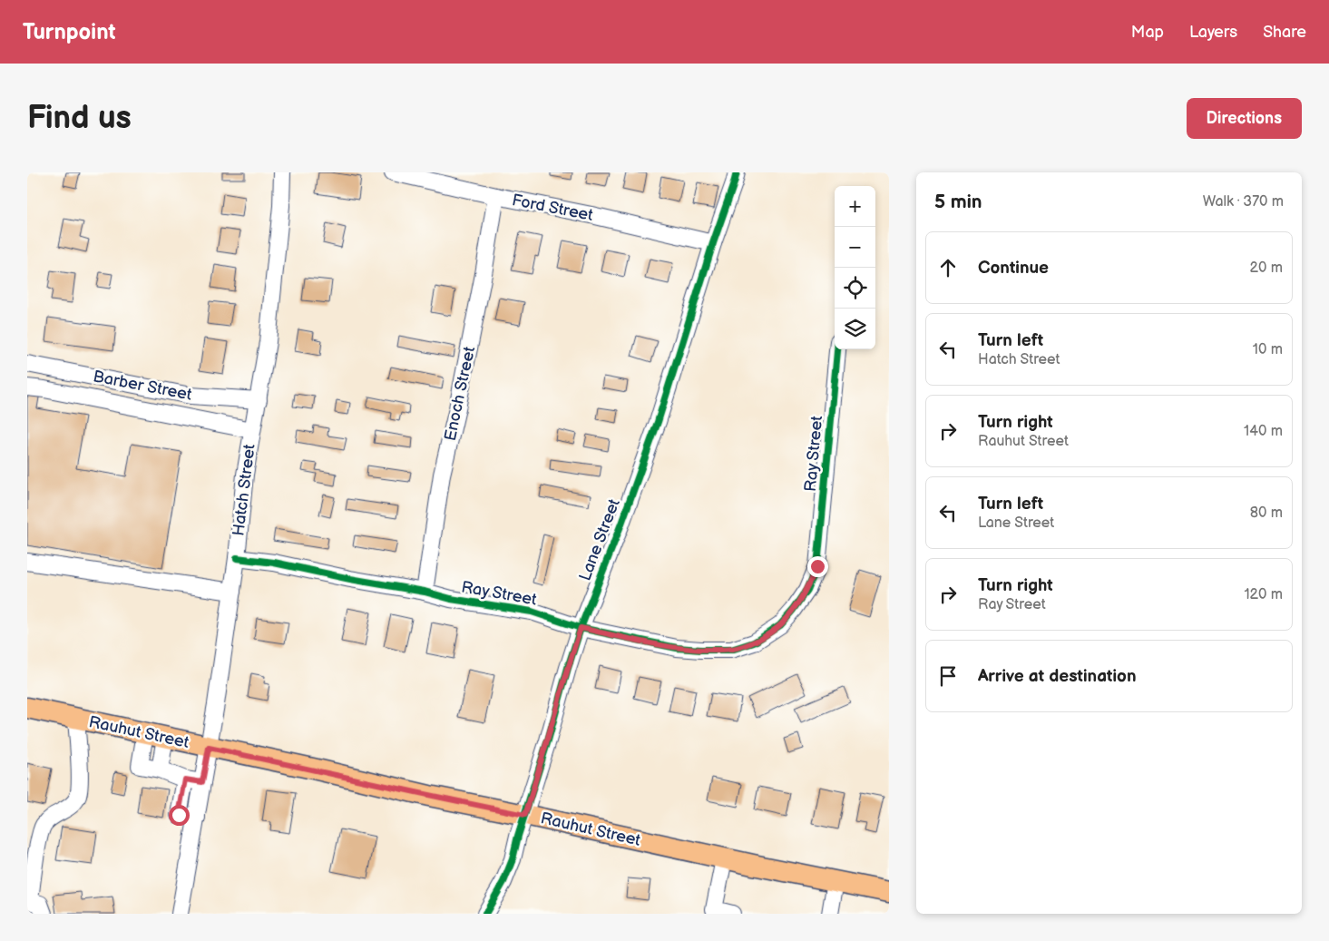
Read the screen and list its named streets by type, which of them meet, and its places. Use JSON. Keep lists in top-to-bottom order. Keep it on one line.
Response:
{"streets":{"main road":["Rauhut Street"],"street":["Ford Street","Barber Street","Enoch Street","Ray Street","Hatch Street","Lane Street"]},"crossings":[["Ford Street","Enoch Street"],["Ford Street","Lane Street"],["Barber Street","Hatch Street"],["Enoch Street","Ray Street"],["Ray Street","Hatch Street"],["Ray Street","Lane Street"],["Hatch Street","Rauhut Street"],["Lane Street","Rauhut Street"]],"page":{"header":"Turnpoint","nav":["Map","Layers","Share"],"buttons":"Directions","title":"Find us","heading":["5 min","Walk · 370 m"],"map_buttons":["+","−"],"list":[["Continue","20 m"],["Turn left","Hatch Street","10 m"],["Turn right","Rauhut Street","140 m"],["Turn left","Lane Street","80 m"],["Turn right","Ray Street","120 m"],"Arrive at destination"]}}
